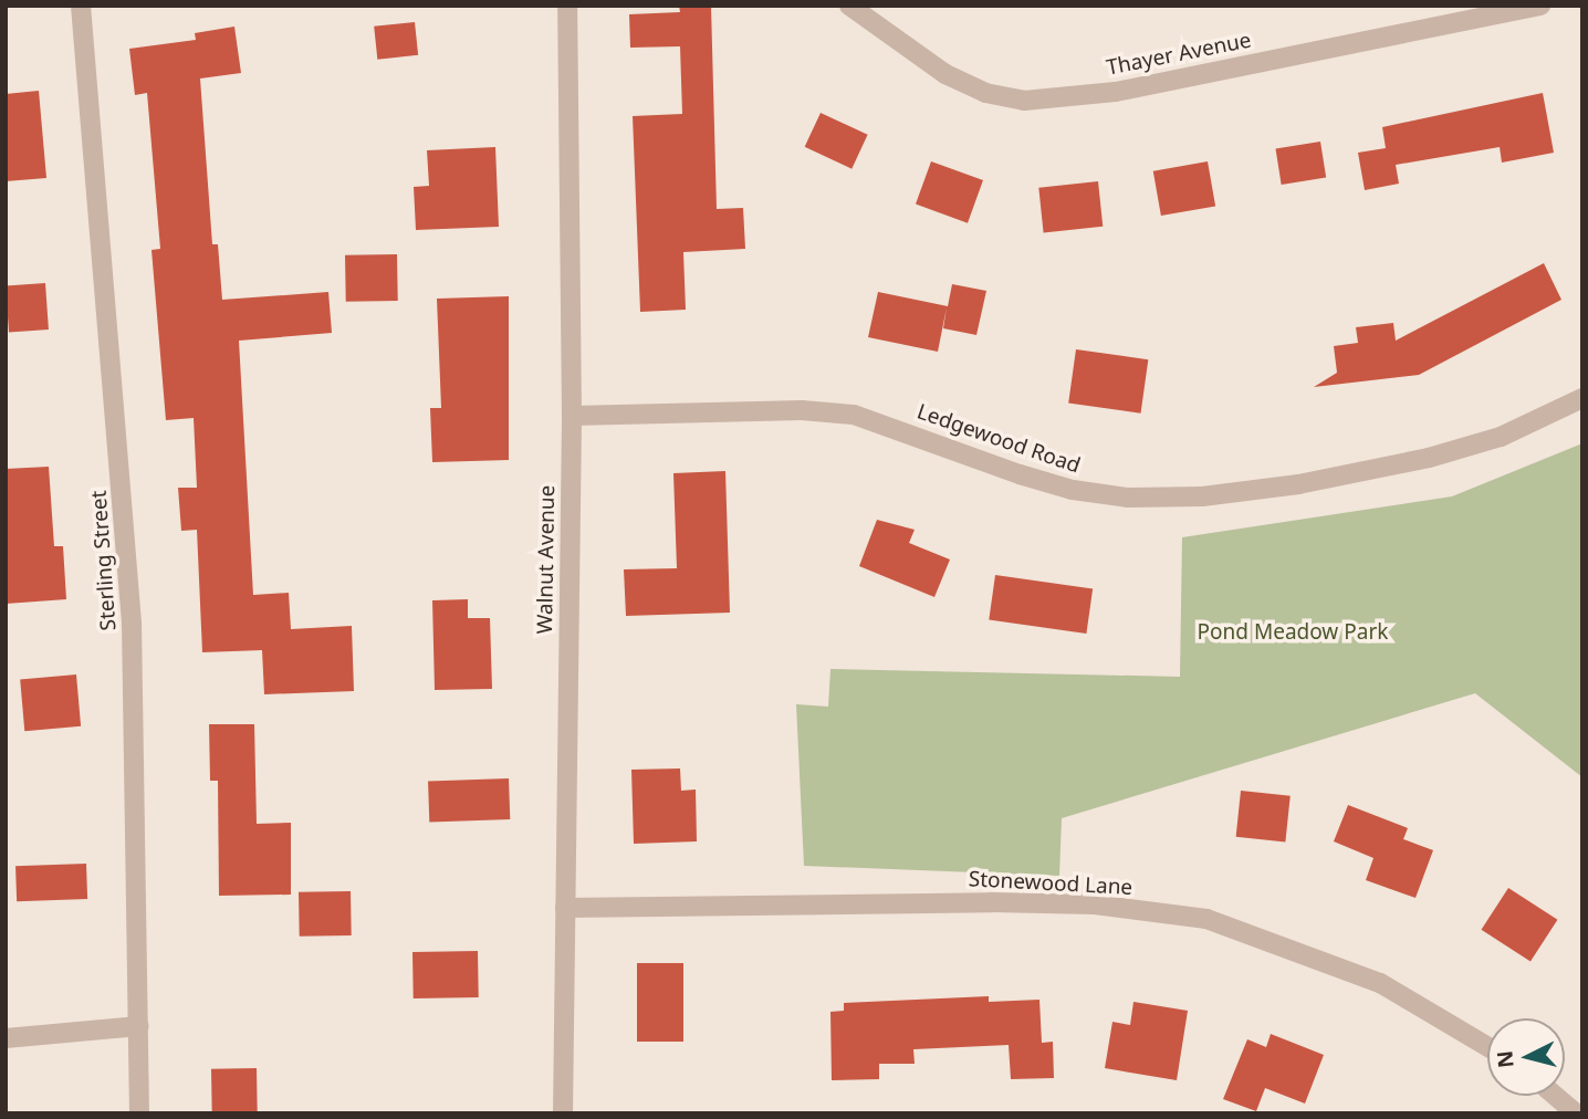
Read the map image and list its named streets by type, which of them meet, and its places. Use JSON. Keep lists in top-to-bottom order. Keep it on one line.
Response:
{"streets":{"street":["Thayer Avenue","Ledgewood Road","Walnut Avenue","Sterling Street","Stonewood Lane"]},"crossings":[["Ledgewood Road","Walnut Avenue"],["Walnut Avenue","Stonewood Lane"]],"parks":["Pond Meadow Park"],"north":"left"}
